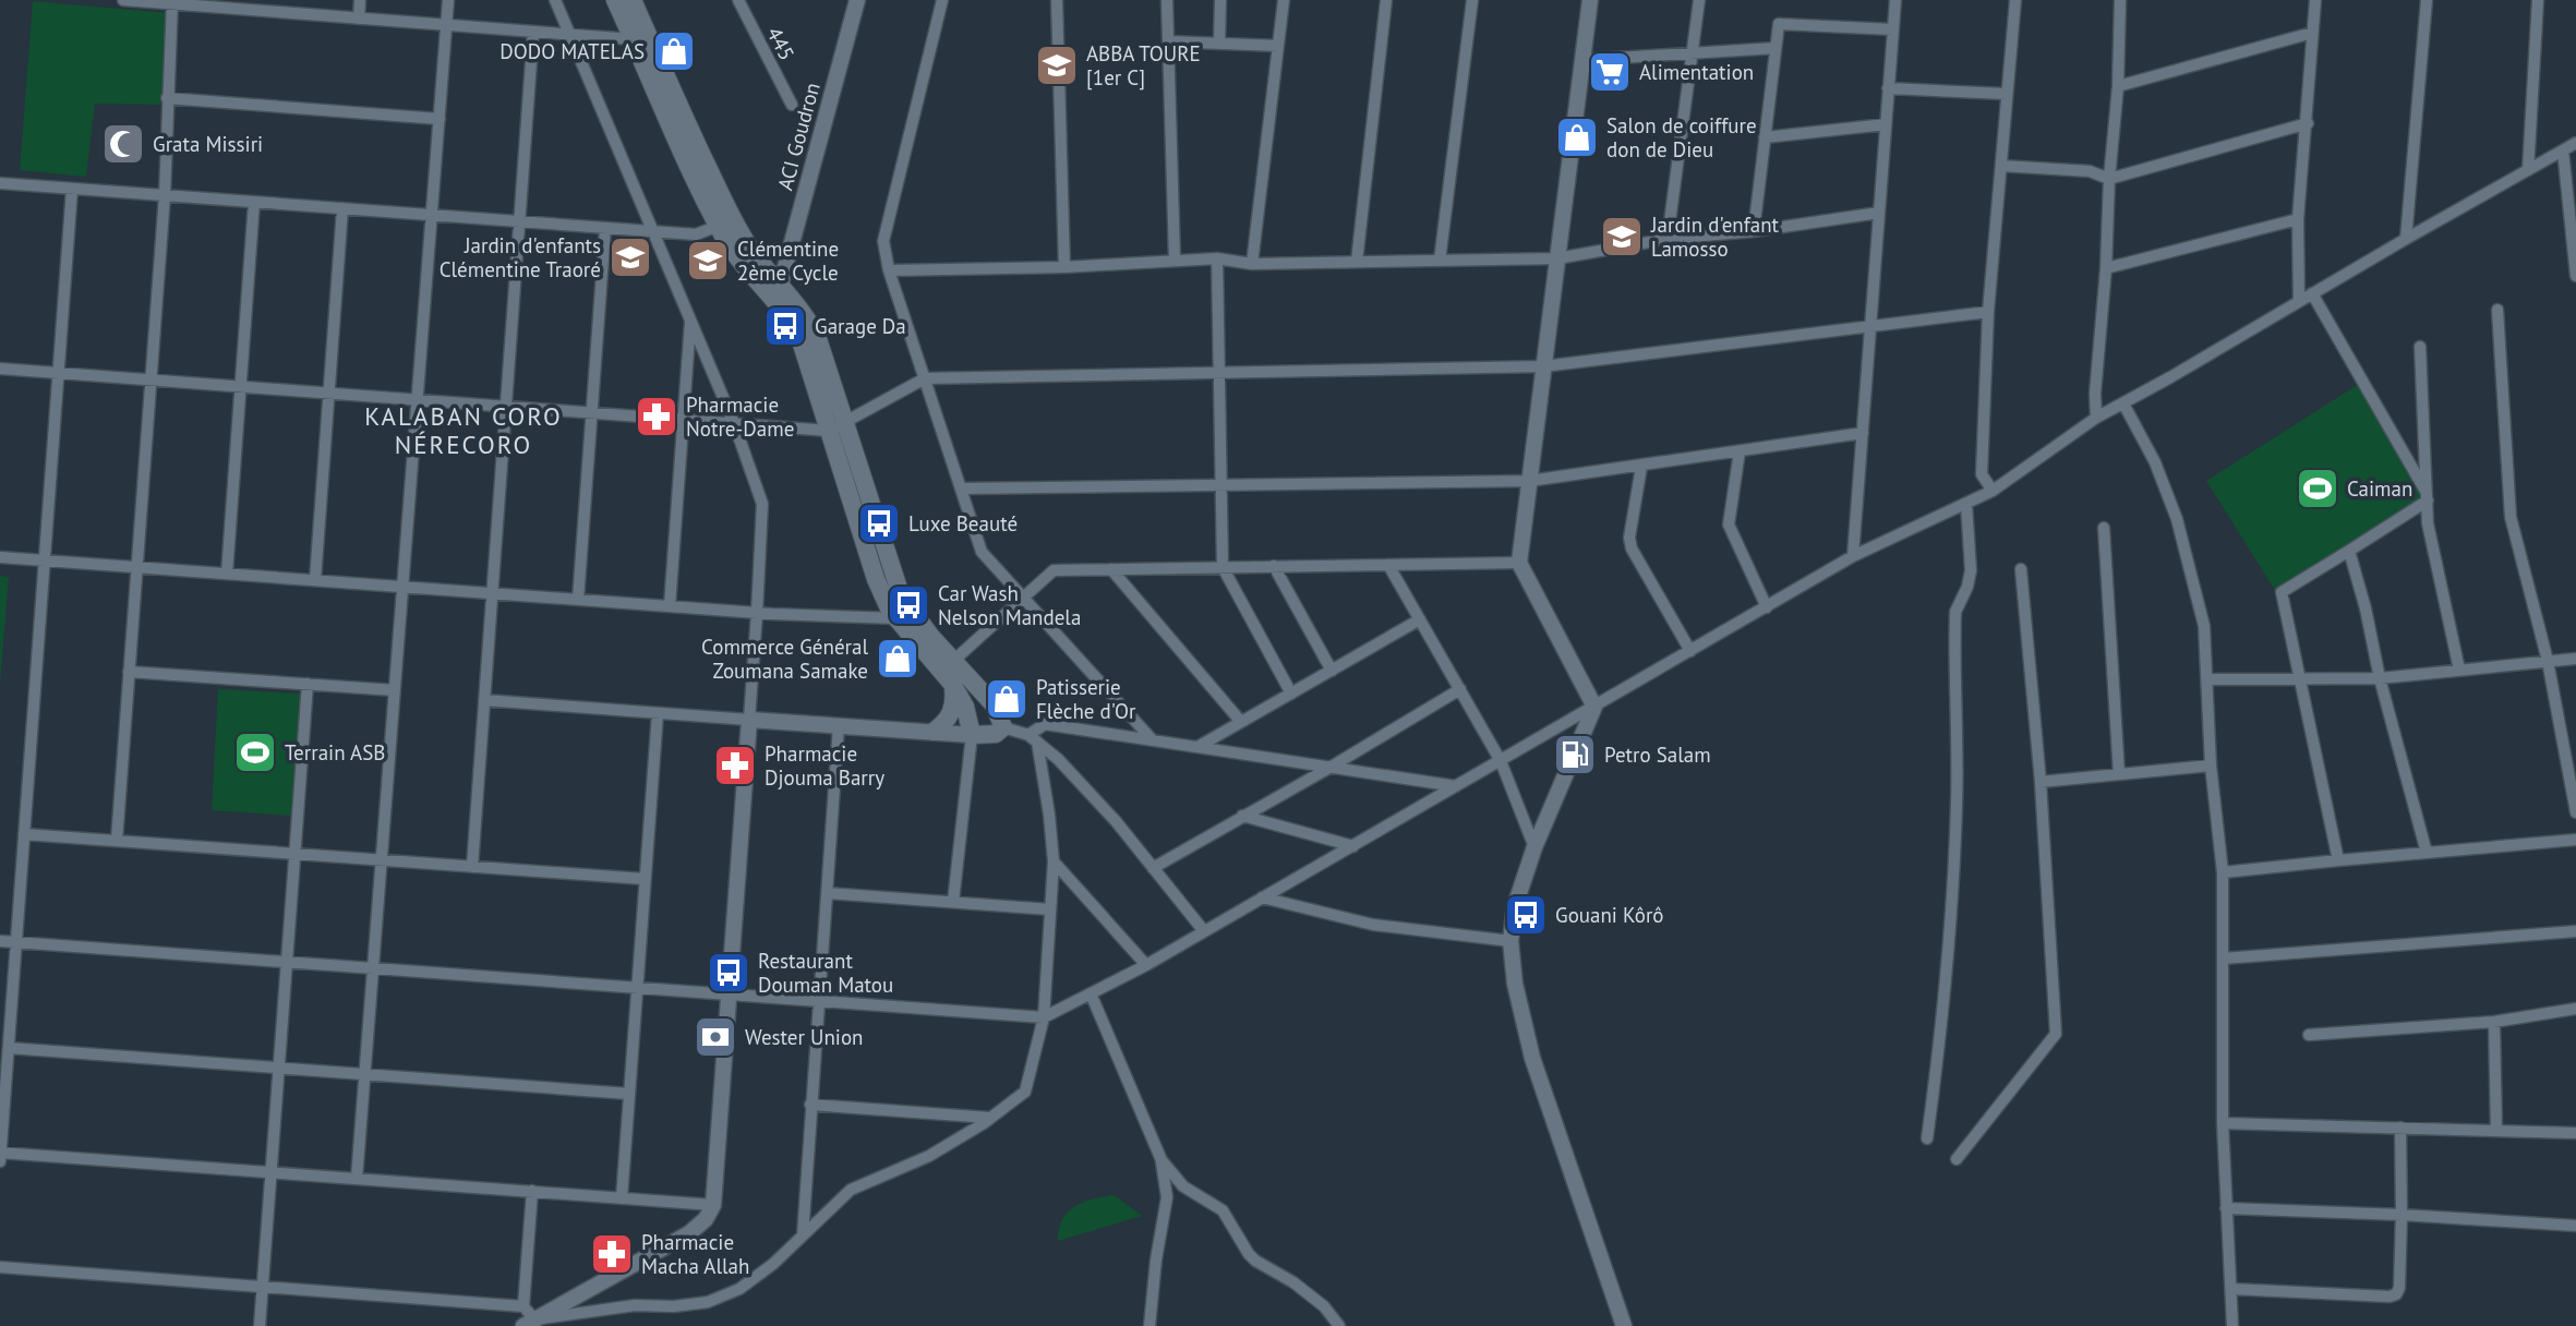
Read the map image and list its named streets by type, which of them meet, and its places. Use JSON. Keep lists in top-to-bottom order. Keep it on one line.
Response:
{"streets":{"street":["445","ACI Goudron"]},"districts":["KALABAN CORO NÉRECORO"],"places":{"shop":["DODO MATELAS","Salon de coiffure don de Dieu","Commerce Général Zoumana Samake","Patisserie Flèche d'Or"],"school or university":["ABBA TOURE [1er C]","Jardin d'enfant Lamosso","Jardin d'enfants Clémentine Traoré","Clémentine 2ème Cycle"],"supermarket":["Alimentation"],"mosque":["Grata Missiri"],"bus stop":["Garage Da","Luxe Beauté","Car Wash Nelson Mandela","Gouani Kôrô","Restaurant Douman Matou"],"pharmacy":["Pharmacie Notre-Dame","Pharmacie Djouma Barry","Pharmacie Macha Allah"],"sports":["Caiman","Terrain ASB"],"fuel station":["Petro Salam"],"bank":["Wester Union"]}}
